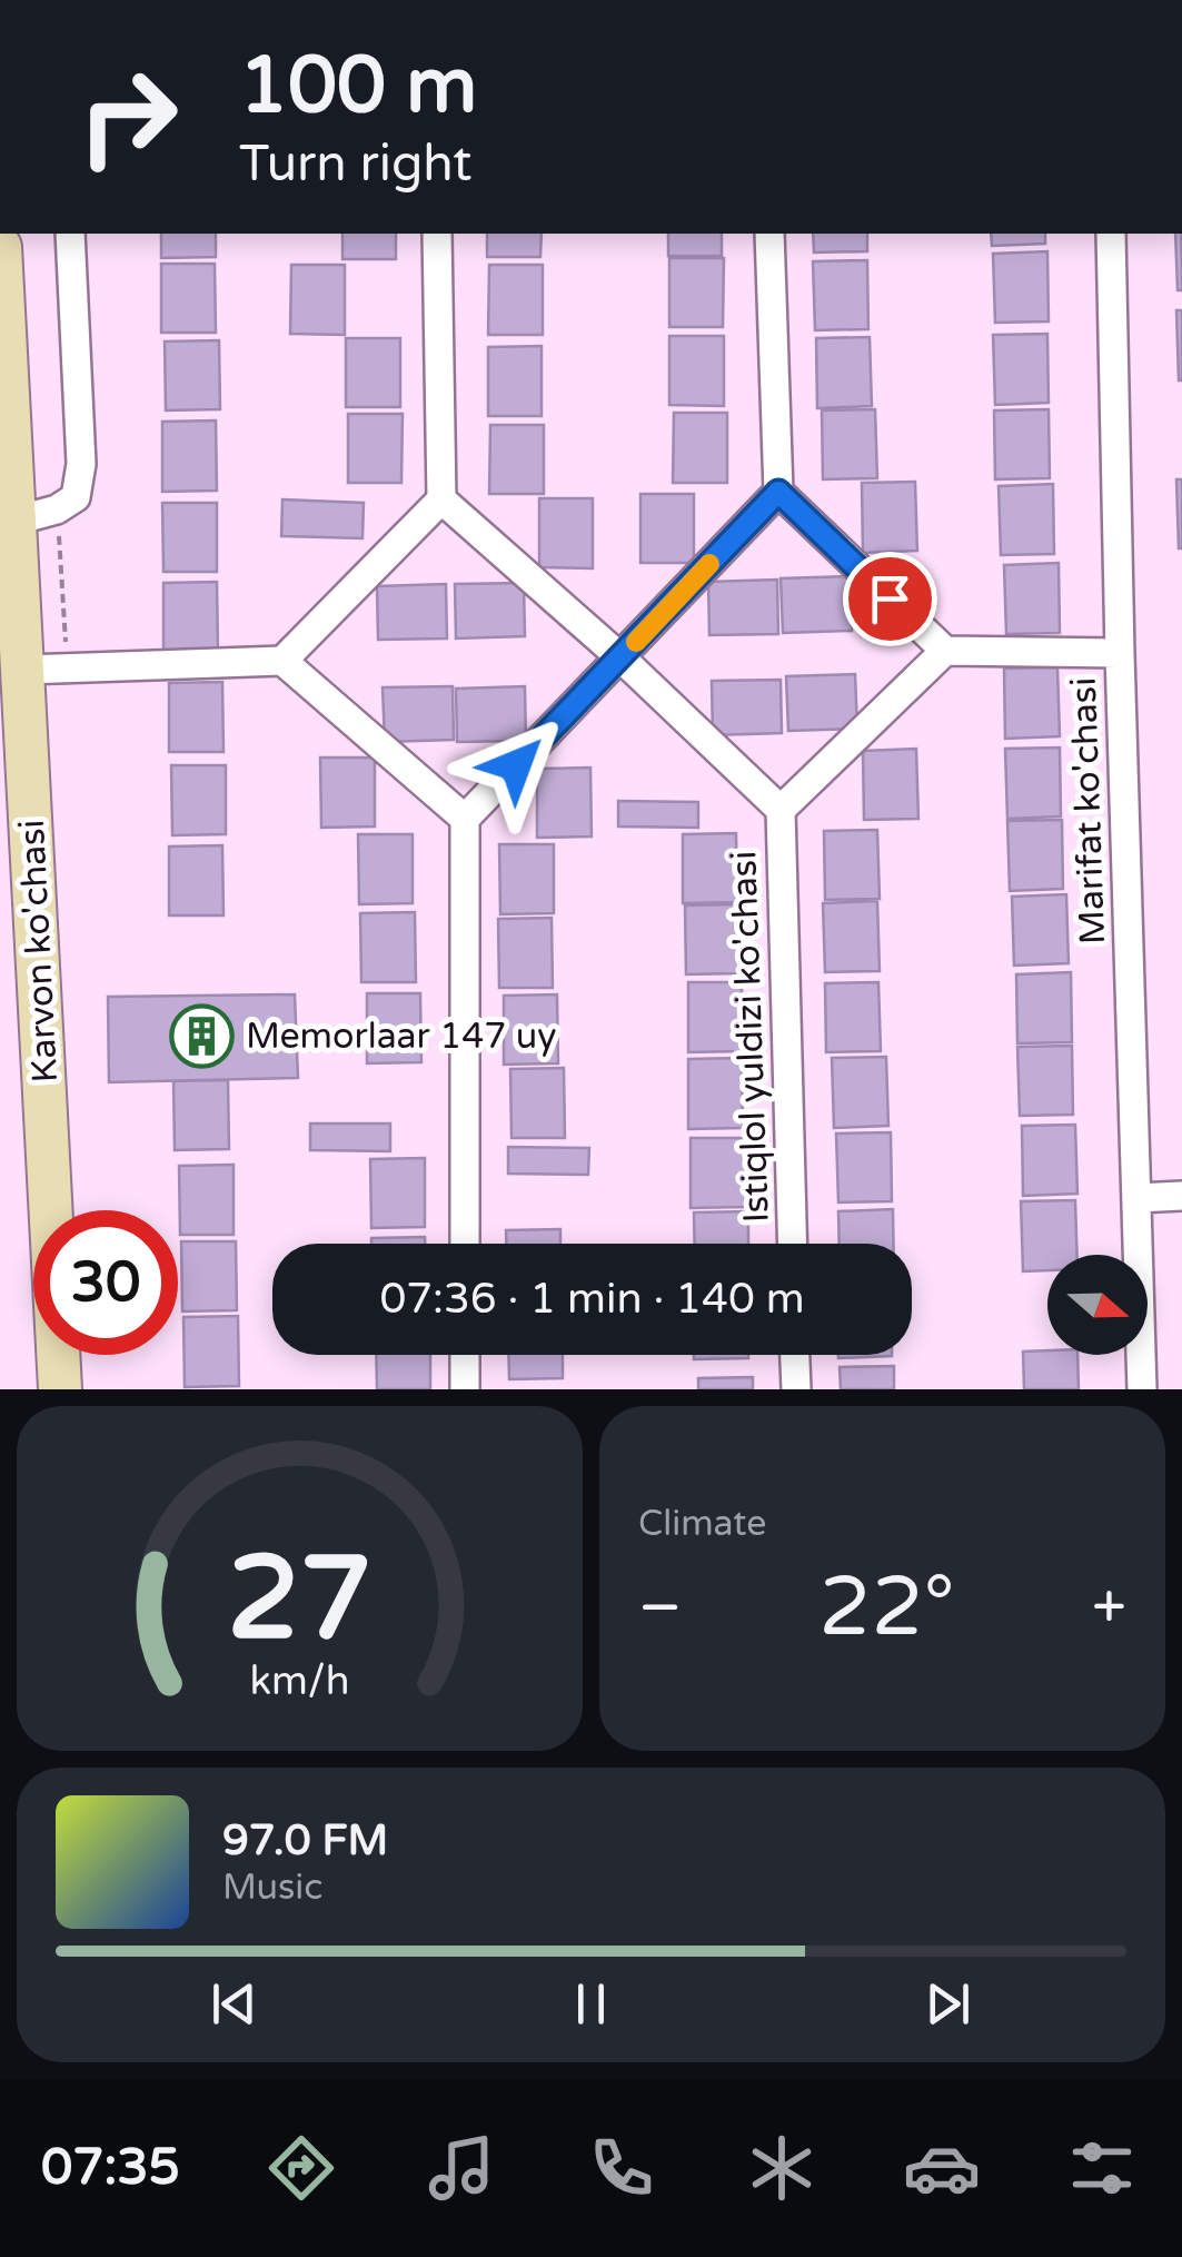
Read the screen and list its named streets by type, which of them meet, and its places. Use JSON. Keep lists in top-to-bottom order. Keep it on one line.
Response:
{"streets":{"street":["Marifat ko'chasi","Karvon ko'chasi","Istiqlol yuldizi ko'chasi"]},"places":{"building":["Memorlaar 147 uy"]},"north":"right","page":{"turn":["100 m","Turn right"],"limit":"30","trip":"07:36 · 1 min · 140 m","tile":"Climate","heat":["−","22°","+"],"song":["97.0 FM","Music"],"tabs":"07:35","gauge":["27","km/h"]}}
